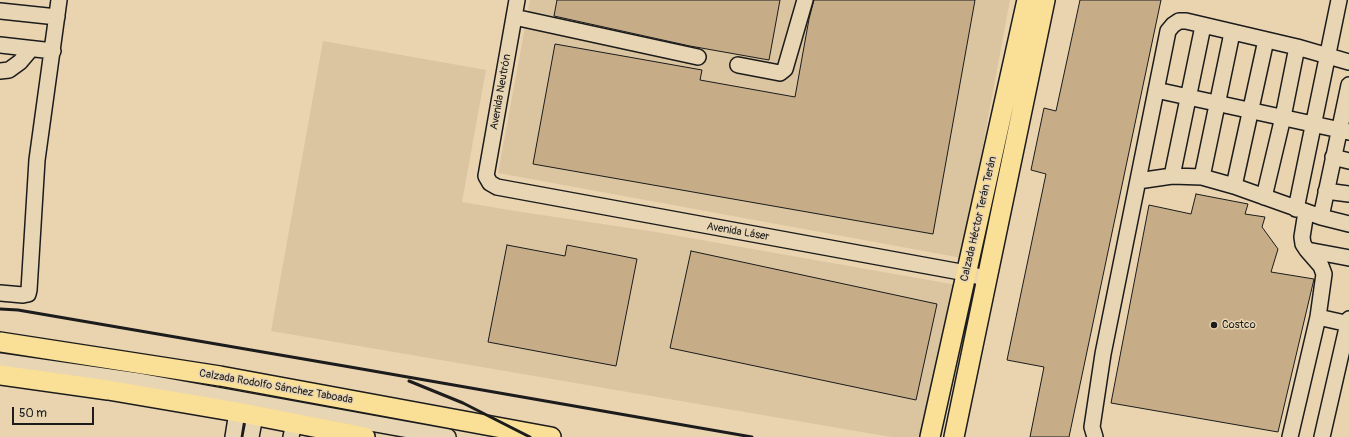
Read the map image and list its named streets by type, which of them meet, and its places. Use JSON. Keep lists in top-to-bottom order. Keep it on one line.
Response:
{"streets":{"main road":["Calzada Héctor Terán Terán","Calzada Rodolfo Sánchez Taboada"],"street":["Avenida Neutrón","Avenida Láser"]},"crossings":[["Avenida Neutrón","Avenida Láser"],["Calzada Héctor Terán Terán","Avenida Láser"]],"places":["Costco"],"scale_bar":"50 m"}
